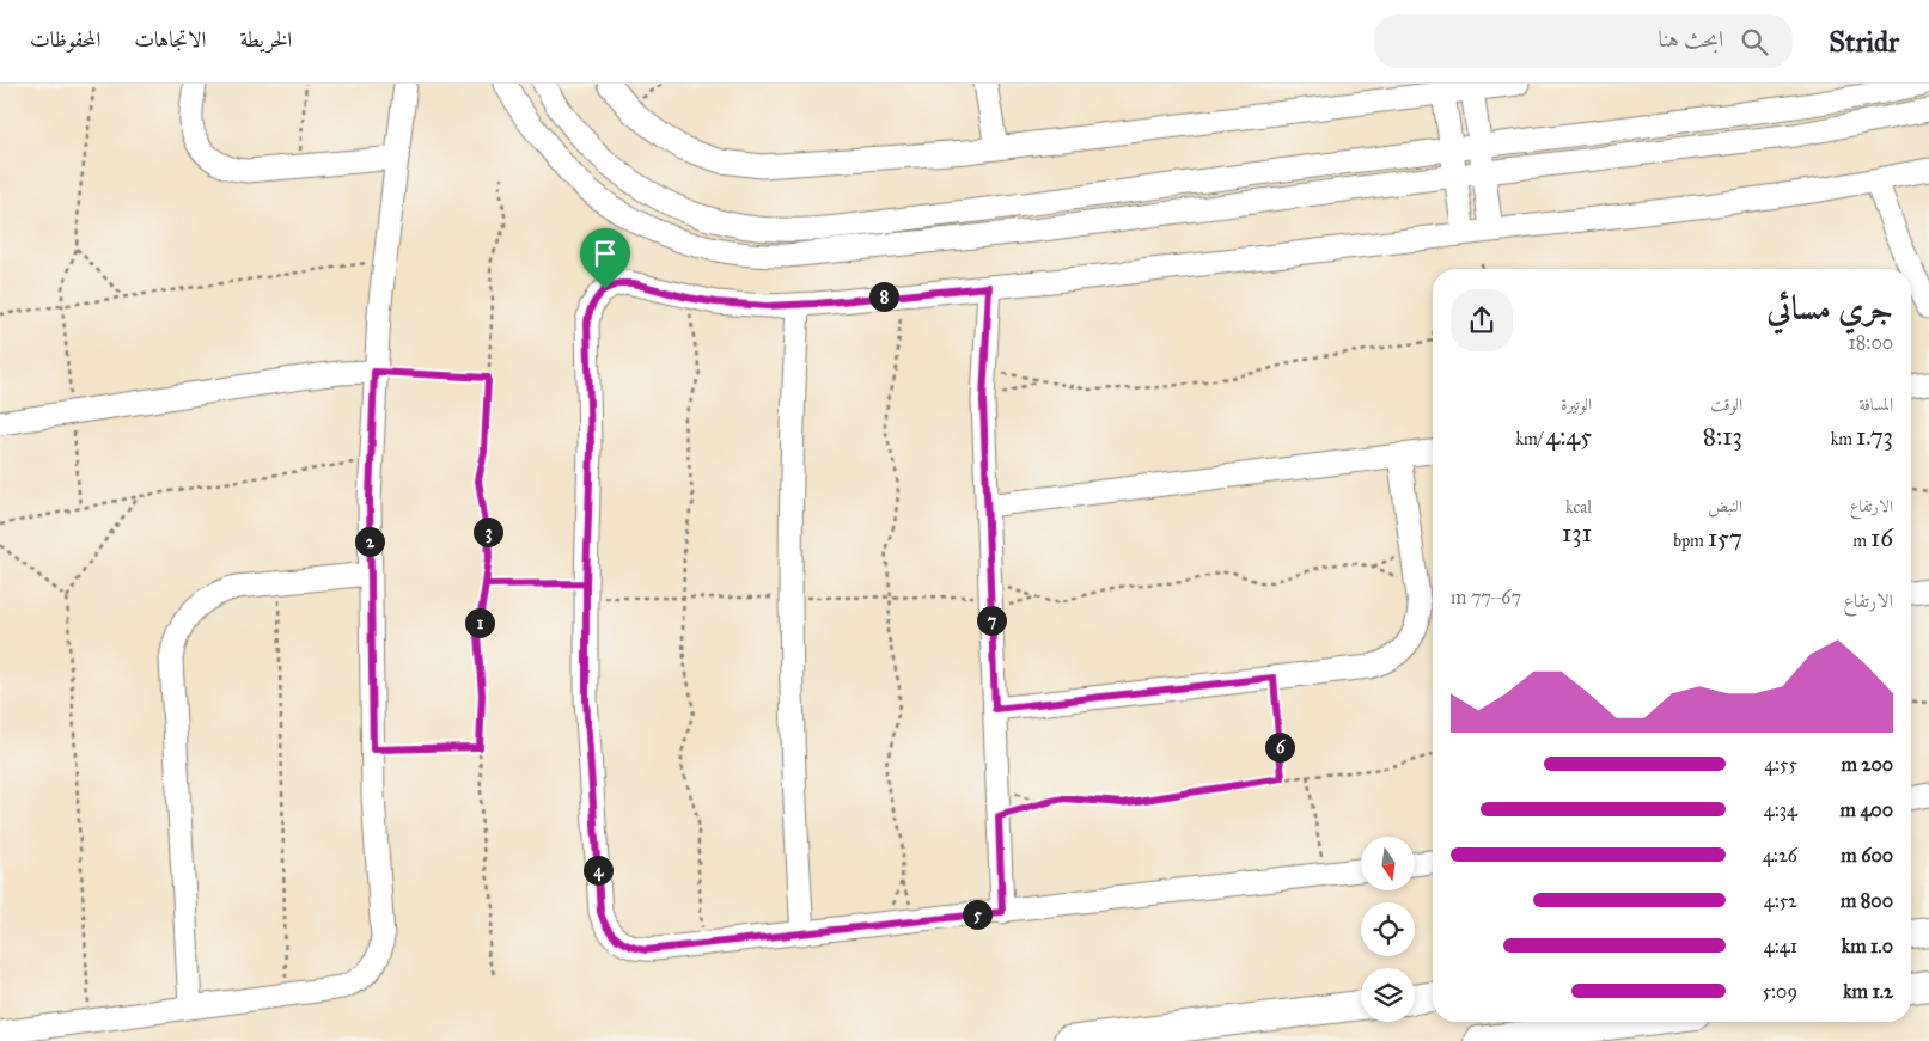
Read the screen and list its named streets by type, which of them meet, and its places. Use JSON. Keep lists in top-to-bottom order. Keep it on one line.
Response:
{"north":"bottom","page":{"header":"Stridr","search":"ابحث هنا","nav":["الخريطة","الاتجاهات","المحفوظات"],"heading":["جري مسائي","18:00"],"pins":["8","3","2","7","1","6","4","5"],"stats":[["المسافة","1.73 km"],["الوقت","8:13"],["الوتيرة","4:45 /km"],["الارتفاع","16 m"],["النبض","157 bpm"],["kcal","131"]],"chart":["الارتفاع","67–77 m"],"list":[{"name":"200 m","note":"4:55"},{"name":"400 m","note":"4:34"},{"name":"600 m","note":"4:26"},{"name":"800 m","note":"4:52"},{"name":"1.0 km","note":"4:41"},{"name":"1.2 km","note":"5:09"}]}}
